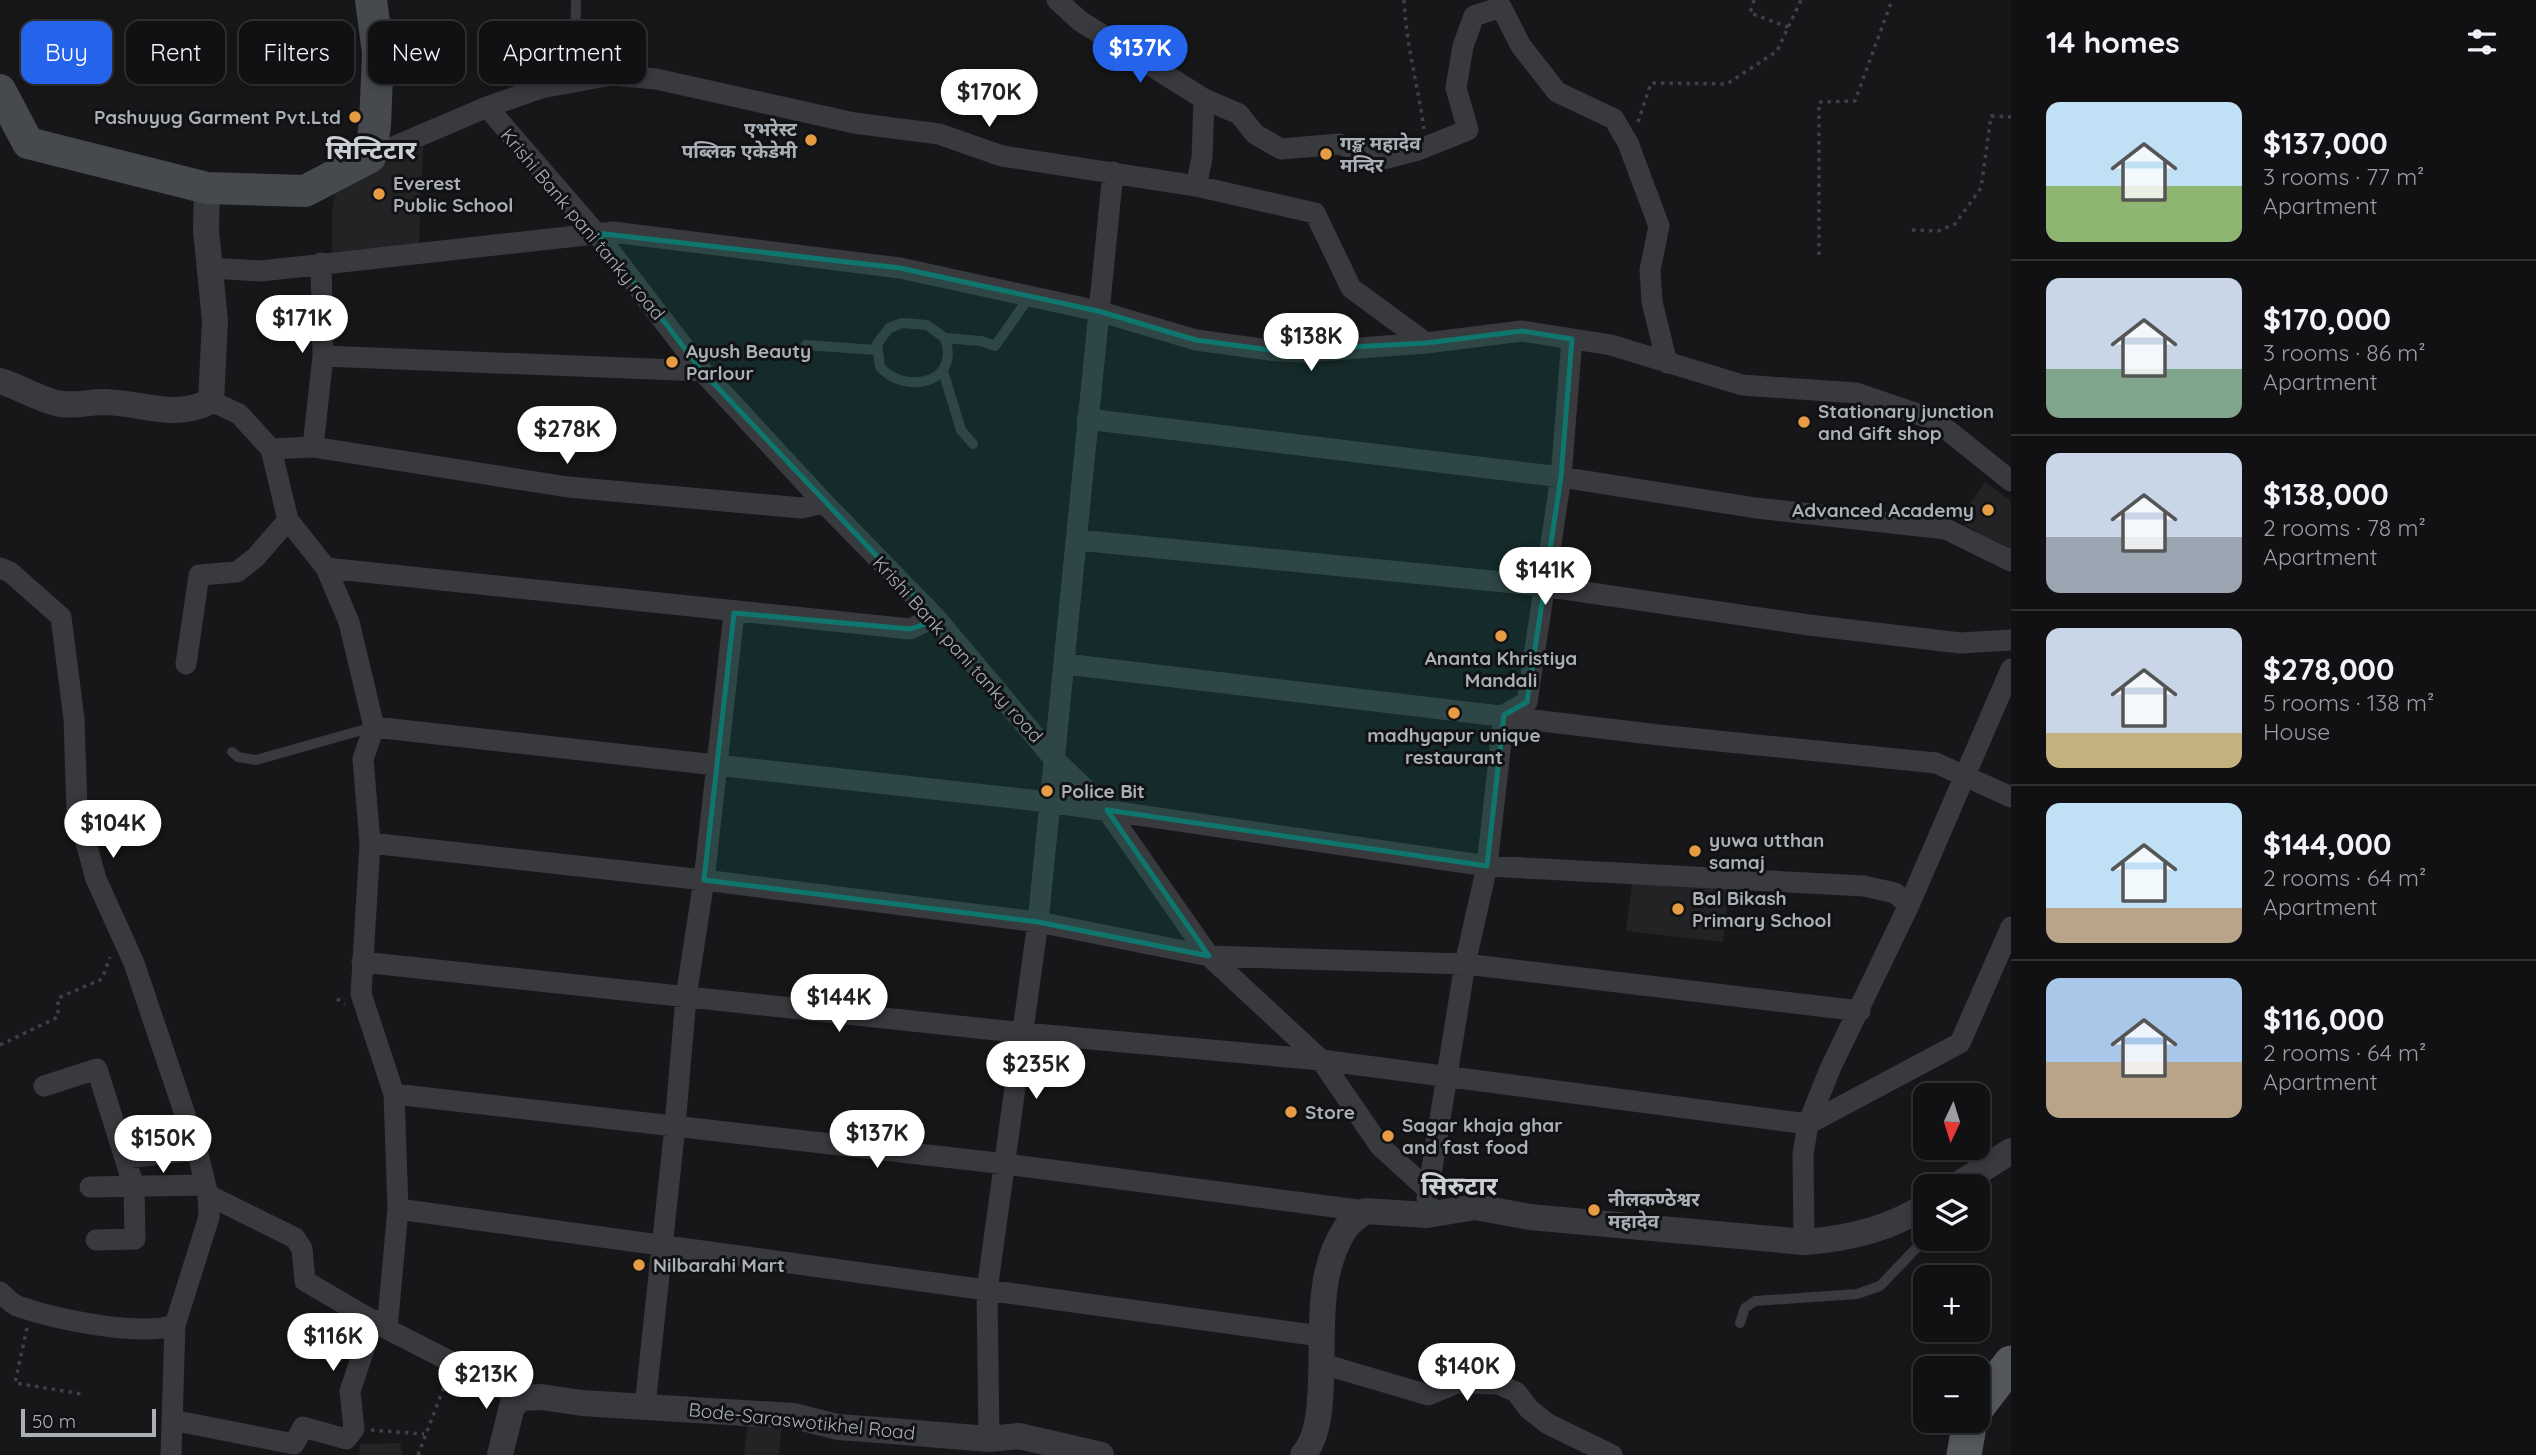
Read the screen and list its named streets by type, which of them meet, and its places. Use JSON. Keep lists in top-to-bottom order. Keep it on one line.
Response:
{"streets":{"street":["Krishi Bank pani tanky road","Bode-Saraswotikhel Road"]},"districts":["सिन्टिटार","सिरुटार"],"places":["Pashuyug Garment Pvt.Ltd","एभरेस्ट पब्लिक एकेडेमी","गङ्खु महादेव मन्दिर","Everest Public School","Ayush Beauty Parlour","Stationary junction and Gift shop","Advanced Academy","Ananta Khristiya Mandali","madhyapur unique restaurant","Police Bit","yuwa utthan samaj","Bal Bikash Primary School","Store","Sagar khaja ghar and fast food","नीलकण्ठेश्वर महादेव","Nilbarahi Mart"],"scale_bar":"50 m","north":"bottom","page":{"heading":"14 homes","chip":["Buy","Rent","Filters","New","Apartment"],"price":["$137K","$170K","$171K","$138K","$278K","$141K","$104K","$144K","$235K","$137K","$150K","$116K","$140K","$213K"],"list":[{"name":"$137,000","note":"3 rooms · 77 m² · Apartment"},{"name":"$170,000","note":"3 rooms · 86 m² · Apartment"},{"name":"$138,000","note":"2 rooms · 78 m² · Apartment"},{"name":"$278,000","note":"5 rooms · 138 m² · House"},{"name":"$144,000","note":"2 rooms · 64 m² · Apartment"},{"name":"$116,000","note":"2 rooms · 64 m² · Apartment"}],"map_buttons":["+","−"],"scale":"50 m"}}
